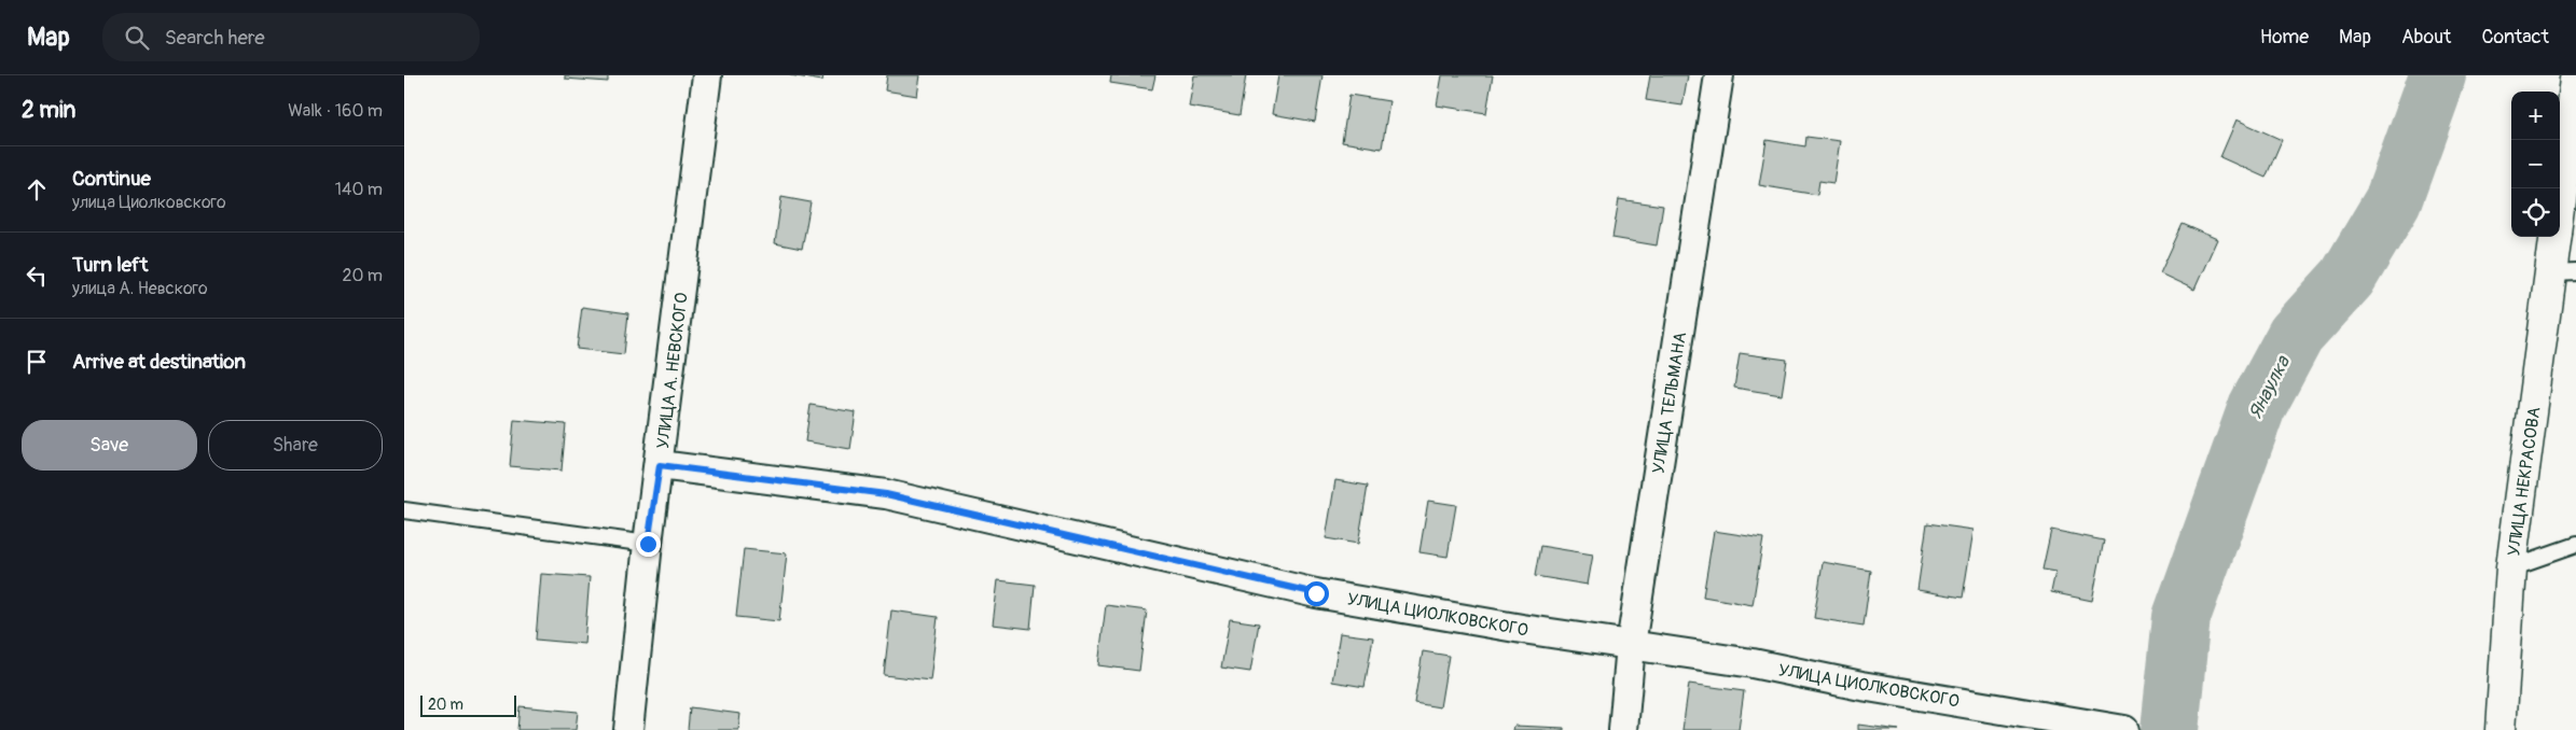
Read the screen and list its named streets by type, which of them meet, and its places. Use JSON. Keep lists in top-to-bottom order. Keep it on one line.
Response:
{"streets":{"street":["УЛИЦА А. НЕВСКОГО","УЛИЦА ТЕЛЬМАНА","УЛИЦА НЕКРАСОВА","УЛИЦА ЦИОЛКОВСКОГО"]},"crossings":[["УЛИЦА А. НЕВСКОГО","УЛИЦА ЦИОЛКОВСКОГО"],["УЛИЦА ТЕЛЬМАНА","УЛИЦА ЦИОЛКОВСКОГО"]],"water":["Янаулка"],"scale_bar":"20 m","page":{"header":"Map","search":"Search here","nav":["Home","Map","About","Contact"],"heading":["2 min","Walk · 160 m"],"map_buttons":["+","−"],"list":[["Continue","улица Циолковского","140 m"],["Turn left","улица А. Невского","20 m"],"Arrive at destination"],"buttons":["Save","Share"],"scale":"20 m"}}
